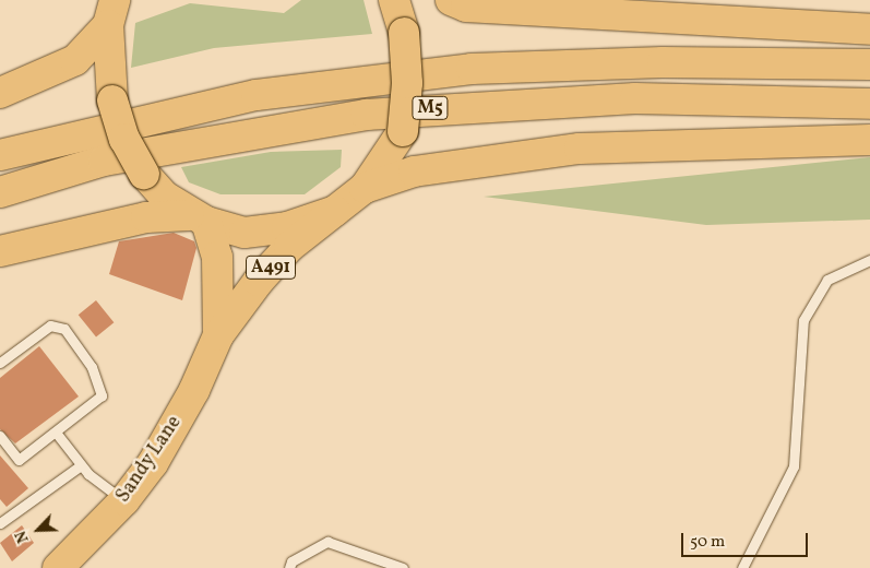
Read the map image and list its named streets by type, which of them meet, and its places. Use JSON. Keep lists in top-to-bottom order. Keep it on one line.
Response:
{"streets":{"highway":["M5","A491","Sandy Lane"]},"scale_bar":"50 m","north":"bottom left"}
